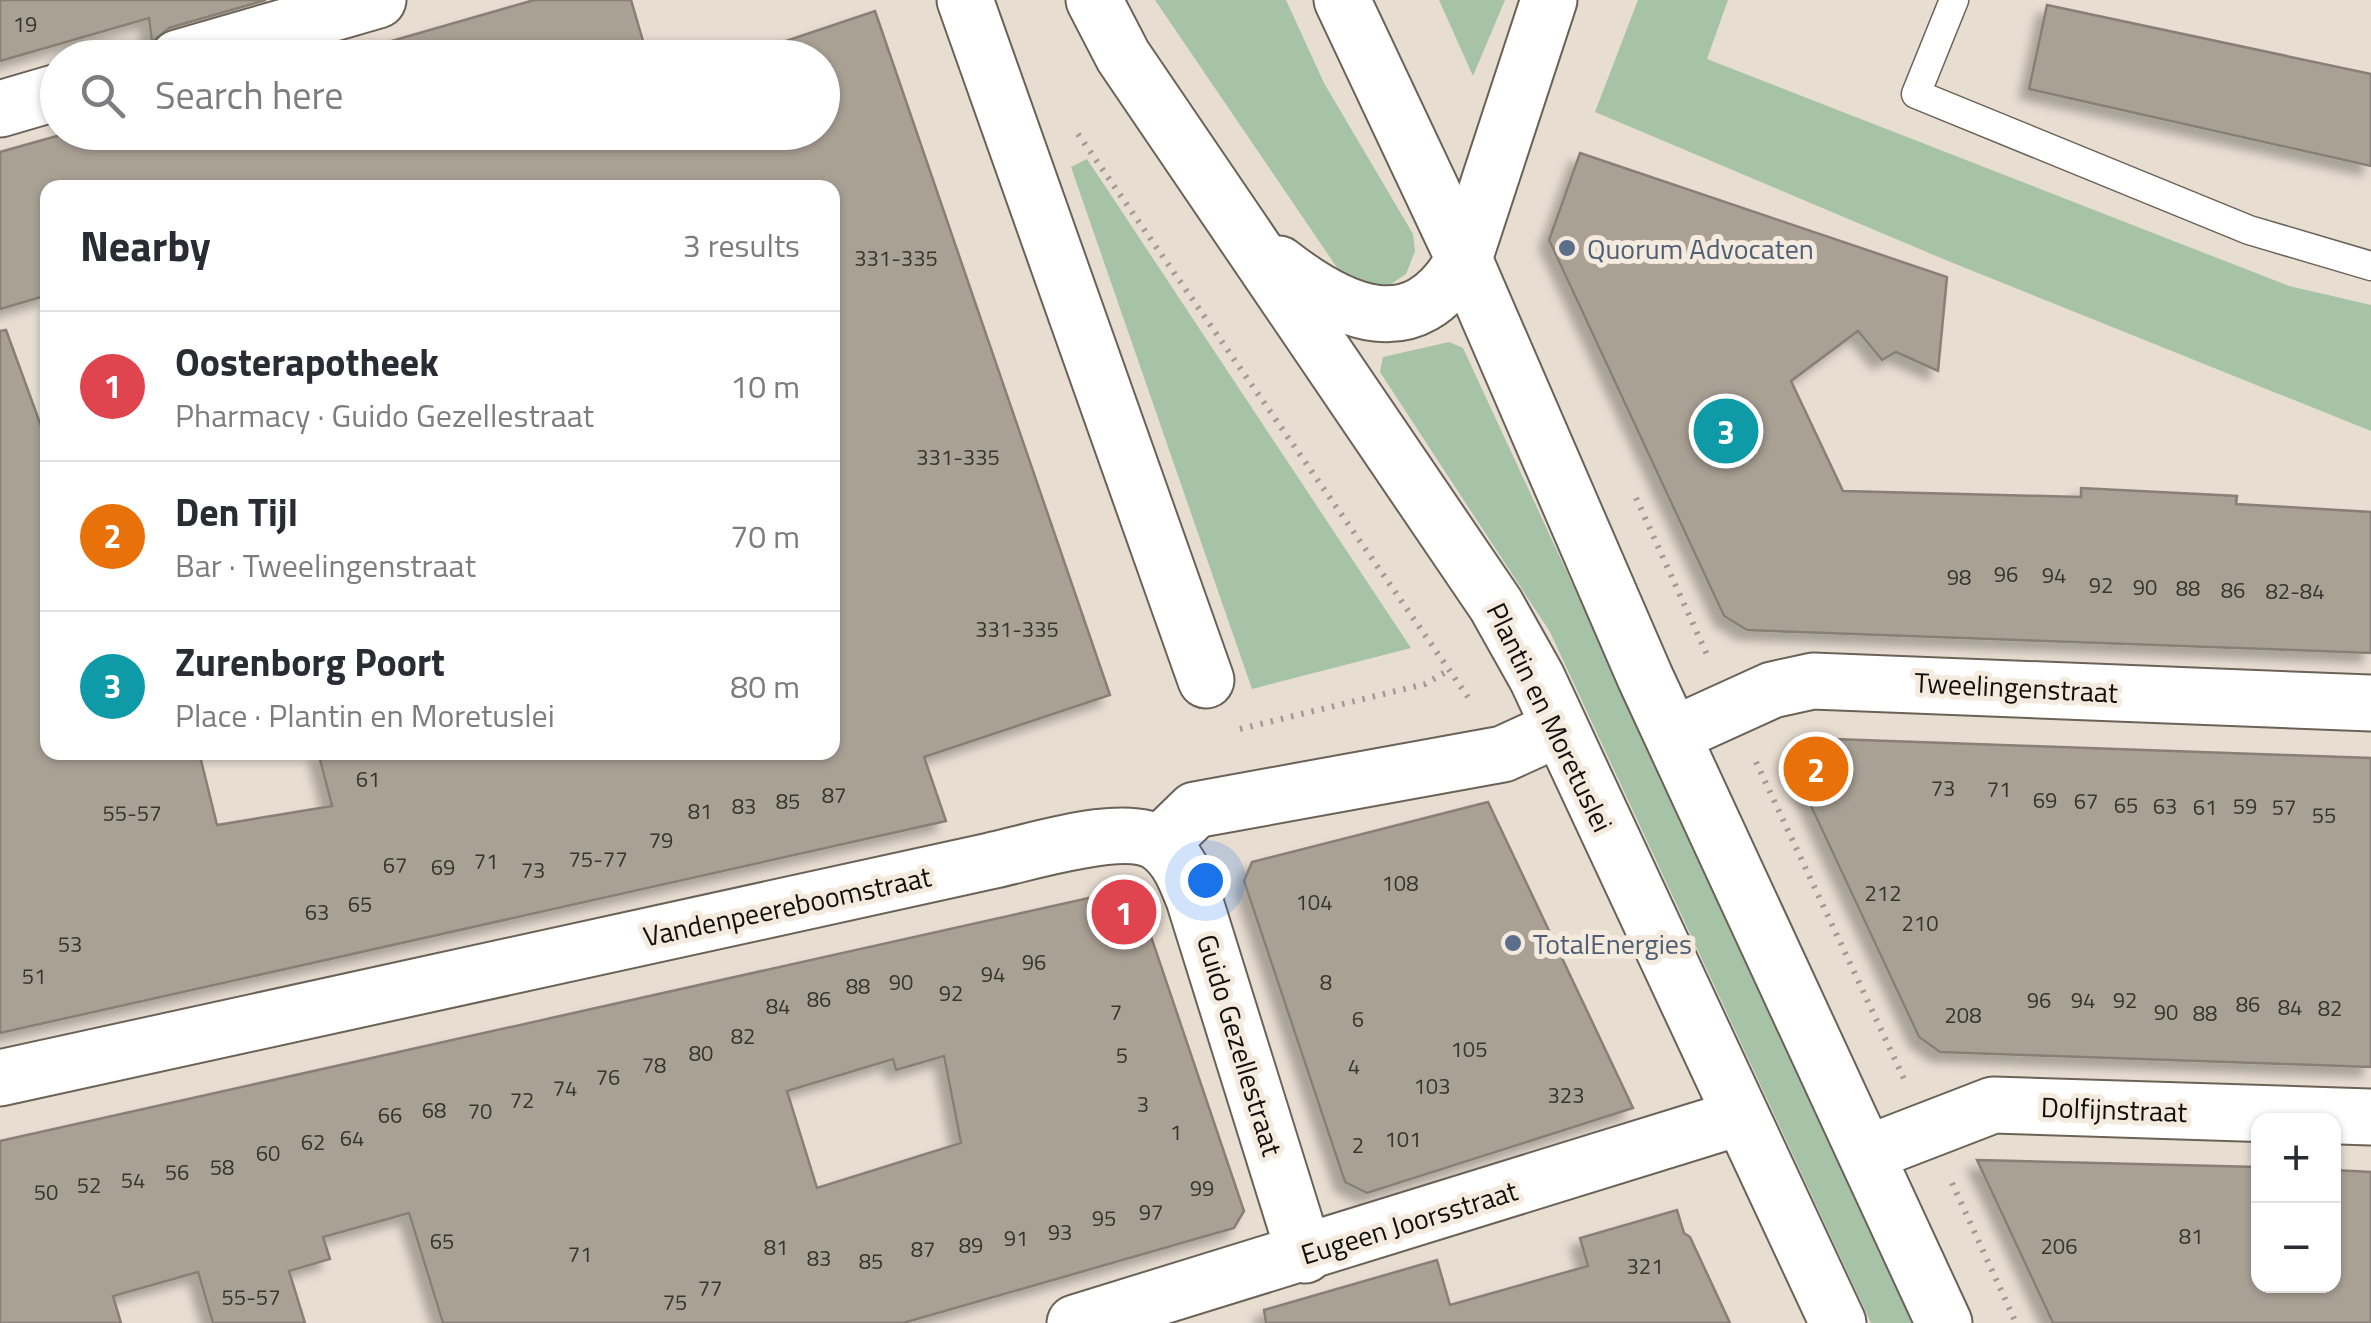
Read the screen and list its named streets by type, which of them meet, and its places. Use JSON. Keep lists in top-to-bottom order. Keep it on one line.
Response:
{"streets":{"street":["Tweelingenstraat","Plantin en Moretuslei","Vandenpeereboomstraat","Guido Gezellestraat","Dolfijnstraat","Eugeen Joorsstraat"]},"crossings":[["Plantin en Moretuslei","Eugeen Joorsstraat"],["Vandenpeereboomstraat","Guido Gezellestraat"],["Guido Gezellestraat","Eugeen Joorsstraat"]],"places":["Quorum Advocaten","TotalEnergies"],"house_numbers":["19","331-335","331-335","96","94","98","92","90","88","86","82-84","331-335","61","73","71","87","69","85","67","65","83","63","59","61","57","81","55-57","55","79","75-77","71","67","69","73","108","212","104","65","63","210","53","96","94","51","90","8","88","92","86","96","94","92","86","84","84","82","7","90","88","208","6","82","105","80","5","78","4","76","103","74","323","72","3","68","70","66","1","64","101","62","2","60","58","56","54","52","99","50","97","95","93","81","91","65","89","206","81","87","71","83","85","321","77","55-57","75"],"page":{"search":"Search here","heading":["Nearby","3 results"],"list":[{"mark":"1","name":"Oosterapotheek","note":"Pharmacy · Guido Gezellestraat","value":"10 m"},{"mark":"2","name":"Den Tijl","note":"Bar · Tweelingenstraat","value":"70 m"},{"mark":"3","name":"Zurenborg Poort","note":"Place · Plantin en Moretuslei","value":"80 m"}],"pins":["3","2","1"],"map_buttons":["+","−"]}}
